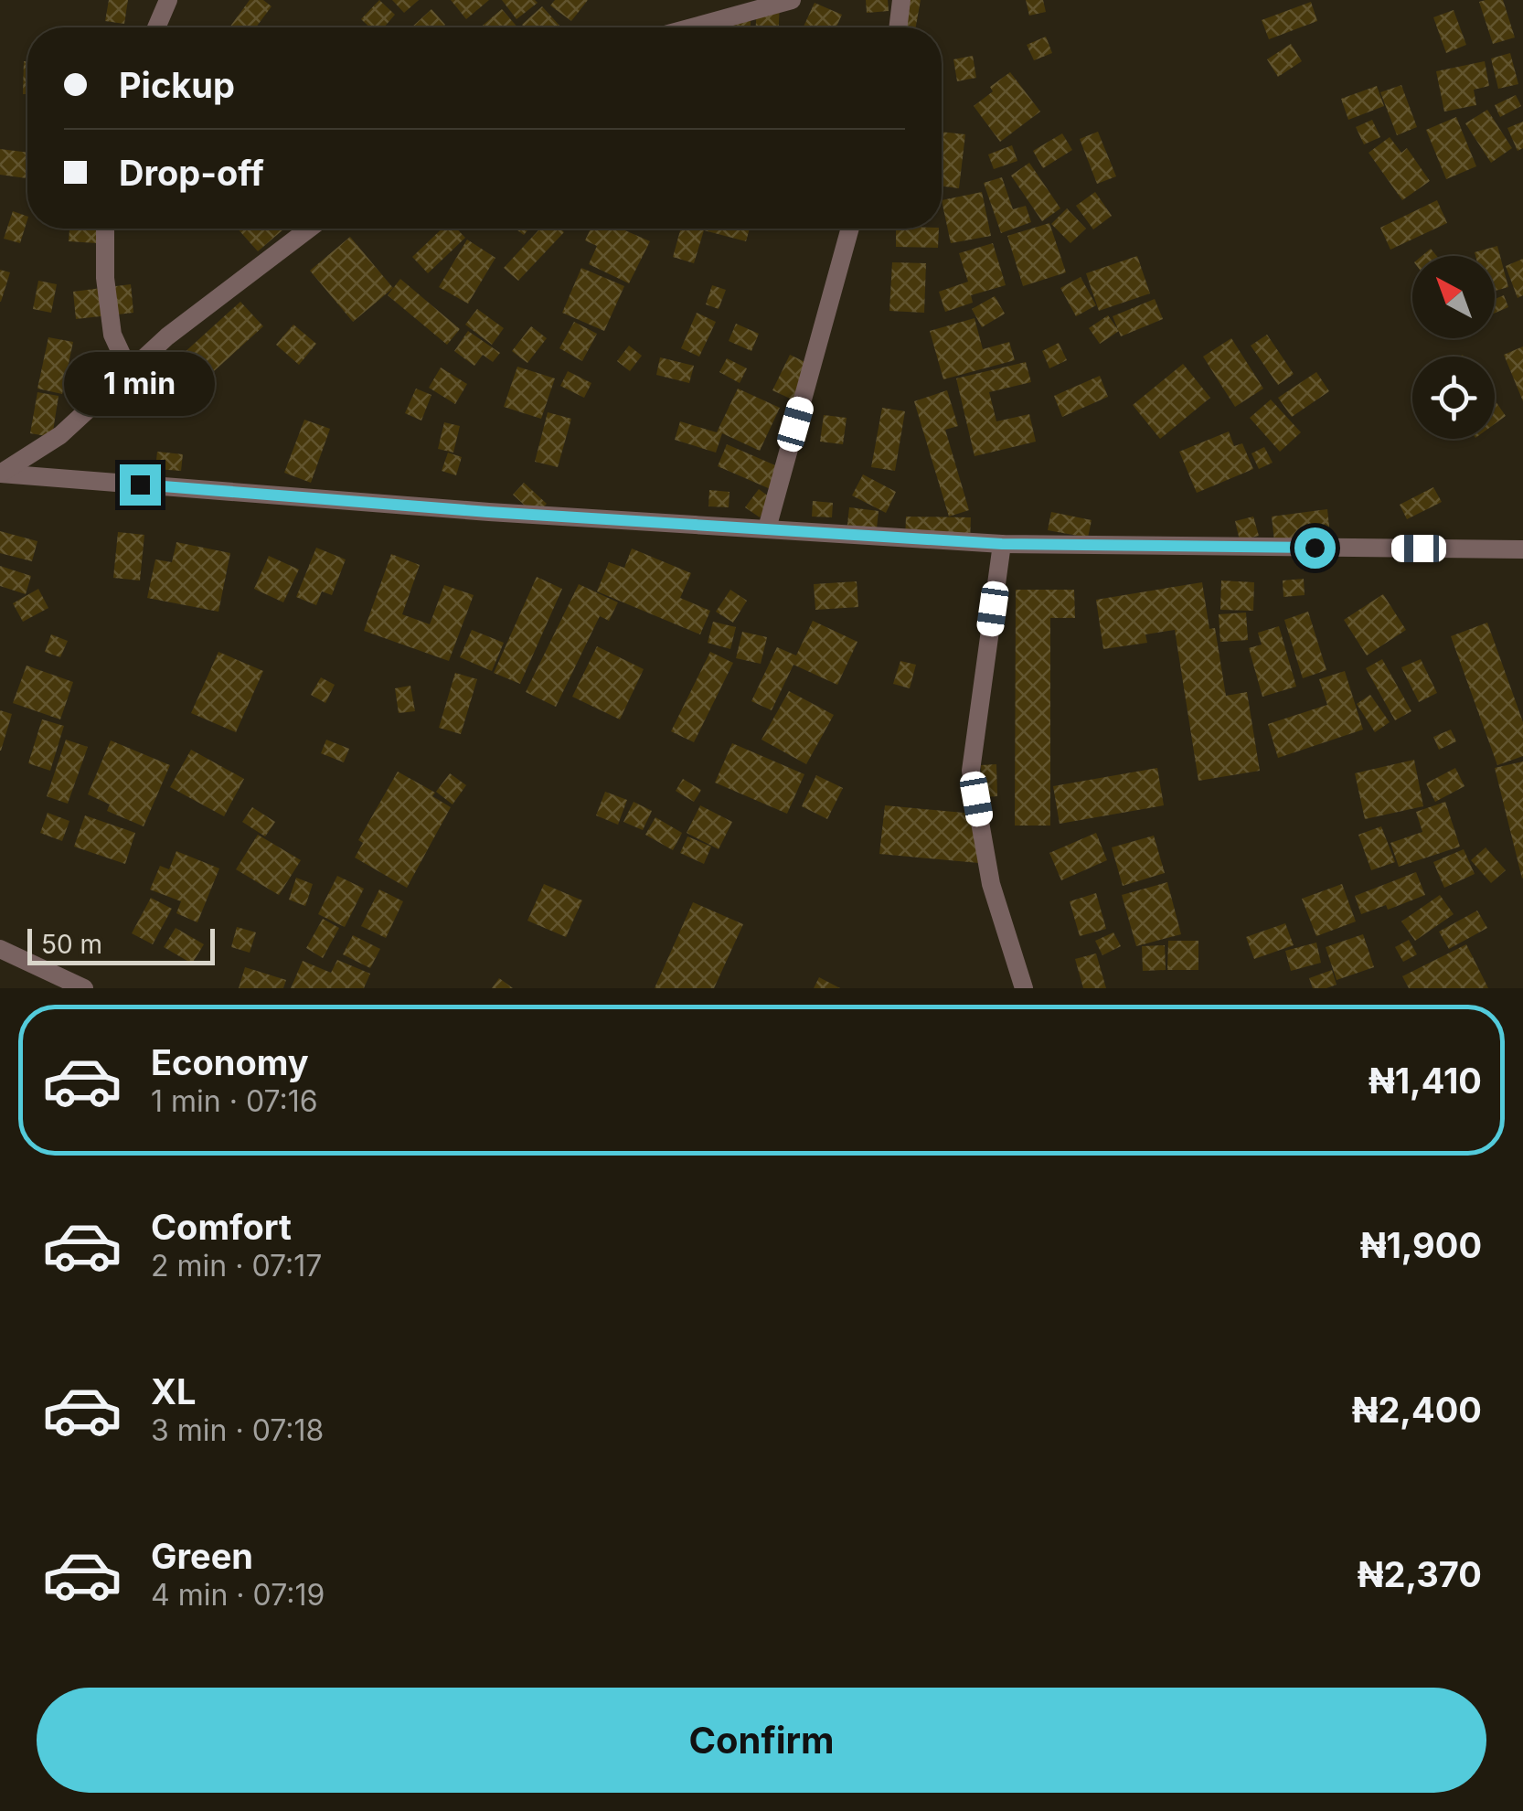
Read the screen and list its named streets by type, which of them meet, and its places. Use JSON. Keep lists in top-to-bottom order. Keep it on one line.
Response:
{"scale_bar":"50 m","north":"top left","page":{"banner":["Pickup","Drop-off"],"bubble":"1 min","scale":"50 m","list":[{"name":"Economy","note":"1 min · 07:16","value":"₦1,410"},{"name":"Comfort","note":"2 min · 07:17","value":"₦1,900"},{"name":"XL","note":"3 min · 07:18","value":"₦2,400"},{"name":"Green","note":"4 min · 07:19","value":"₦2,370"}],"buttons":"Confirm"}}
